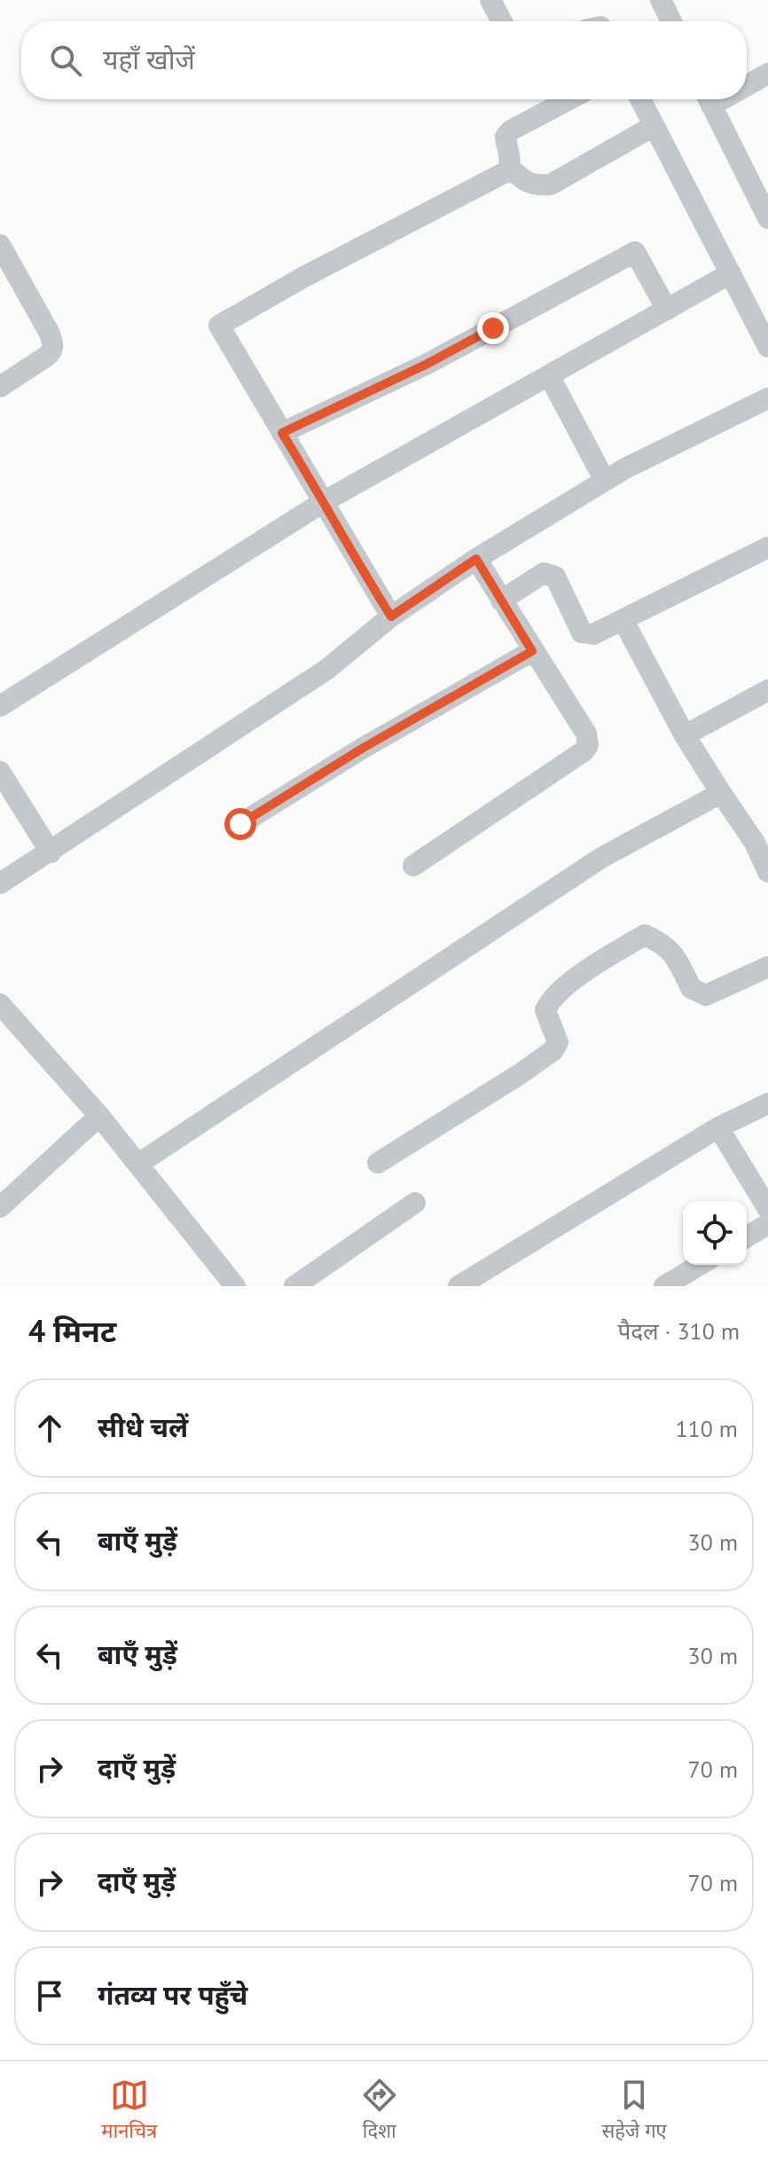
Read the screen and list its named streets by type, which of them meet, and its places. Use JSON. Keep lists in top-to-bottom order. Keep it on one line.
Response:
{"page":{"search":"यहाँ खोजें","heading":["4 मिनट","पैदल · 310 m"],"list":[["सीधे चलें","110 m"],["बाएँ मुड़ें","30 m"],["बाएँ मुड़ें","30 m"],["दाएँ मुड़ें","70 m"],["दाएँ मुड़ें","70 m"],"गंतव्य पर पहुँचे"],"nav":["मानचित्र","दिशा","सहेजे गए"]}}
